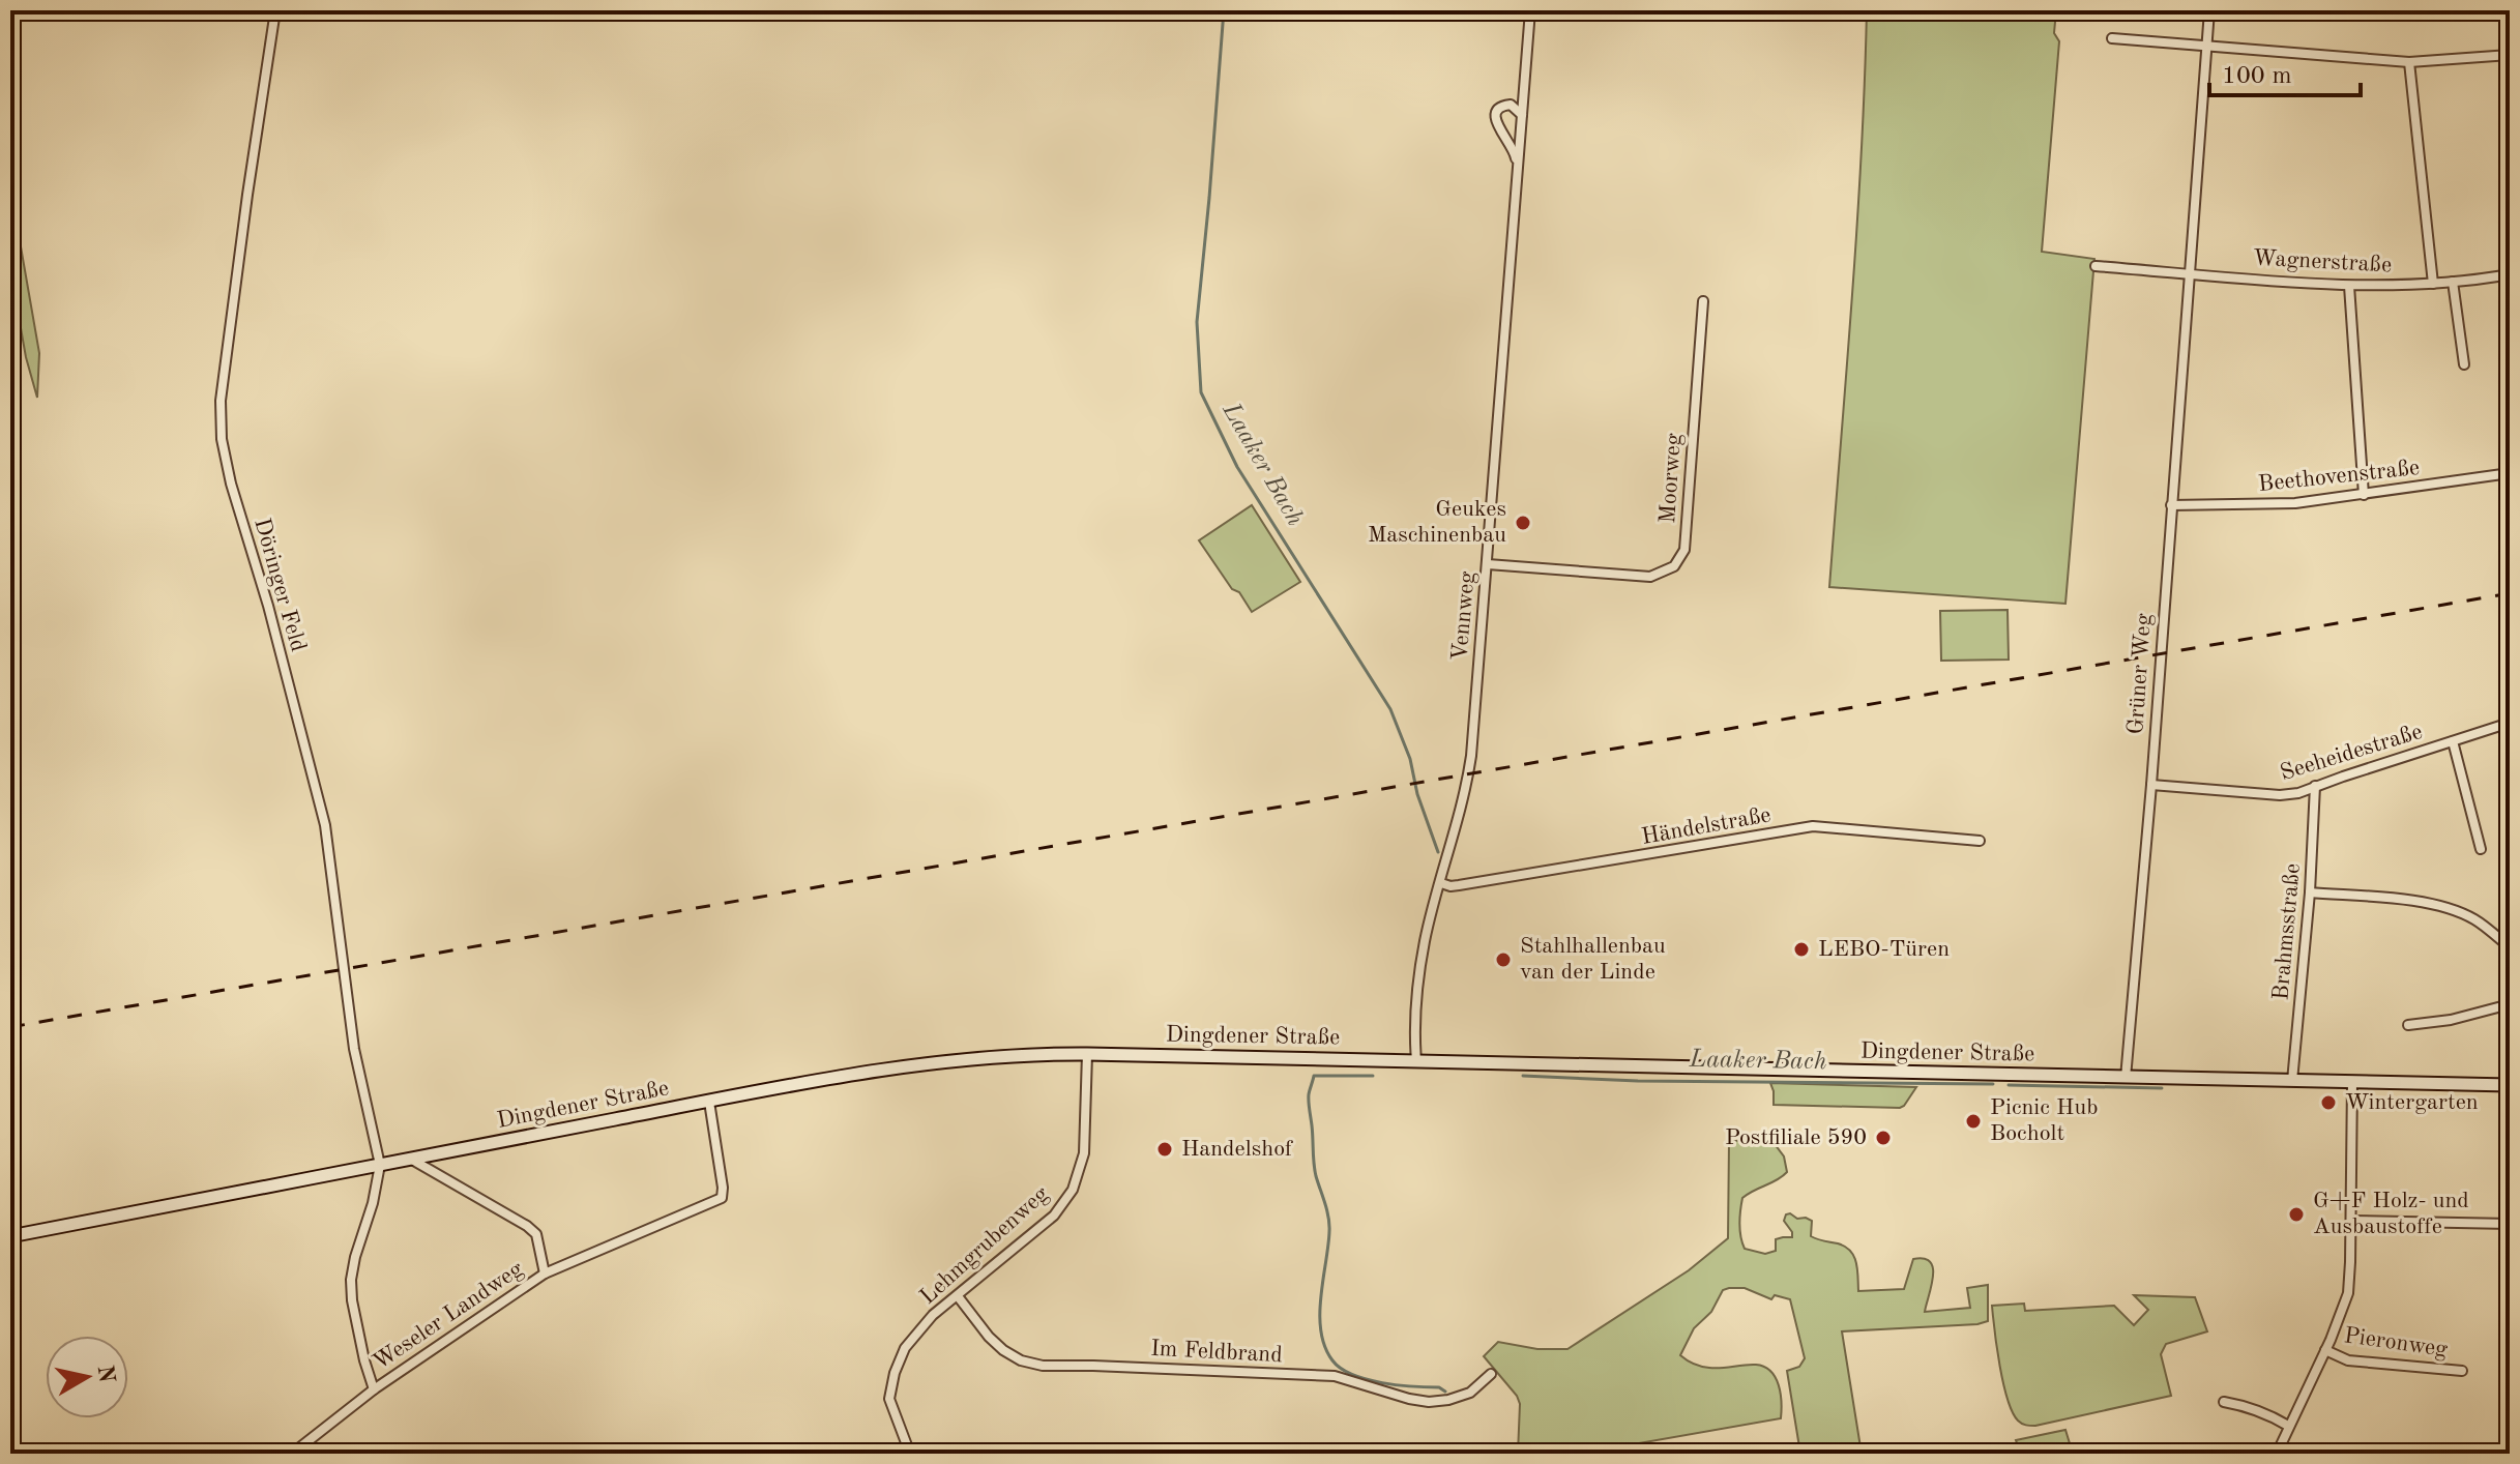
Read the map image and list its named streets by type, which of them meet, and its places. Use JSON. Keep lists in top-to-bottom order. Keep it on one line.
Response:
{"streets":{"main road":["Dingdener Straße"],"street":["Wagnerstraße","Beethovenstraße","Moorweg","Döringer Feld","Vennweg","Grüner Weg","Seeheidestraße","Händelstraße","Brahmsstraße","Lehmgrubenweg","Weseler Landweg","Pieronweg","Im Feldbrand"]},"crossings":[["Wagnerstraße","Grüner Weg"],["Beethovenstraße","Grüner Weg"],["Moorweg","Vennweg"],["Döringer Feld","Dingdener Straße"],["Döringer Feld","Weseler Landweg"],["Vennweg","Händelstraße"],["Vennweg","Dingdener Straße"],["Grüner Weg","Seeheidestraße"],["Grüner Weg","Dingdener Straße"],["Seeheidestraße","Brahmsstraße"],["Brahmsstraße","Dingdener Straße"],["Dingdener Straße","Lehmgrubenweg"],["Dingdener Straße","Weseler Landweg"],["Lehmgrubenweg","Im Feldbrand"]],"water":["Laaker Bach"],"places":["Geukes Maschinenbau","LEBO-Türen","Stahlhallenbau van der Linde","Wintergarten","Picnic Hub Bocholt","Postfiliale 590","Handelshof","G+F Holz- und Ausbaustoffe"],"scale_bar":"100 m","north":"right"}
